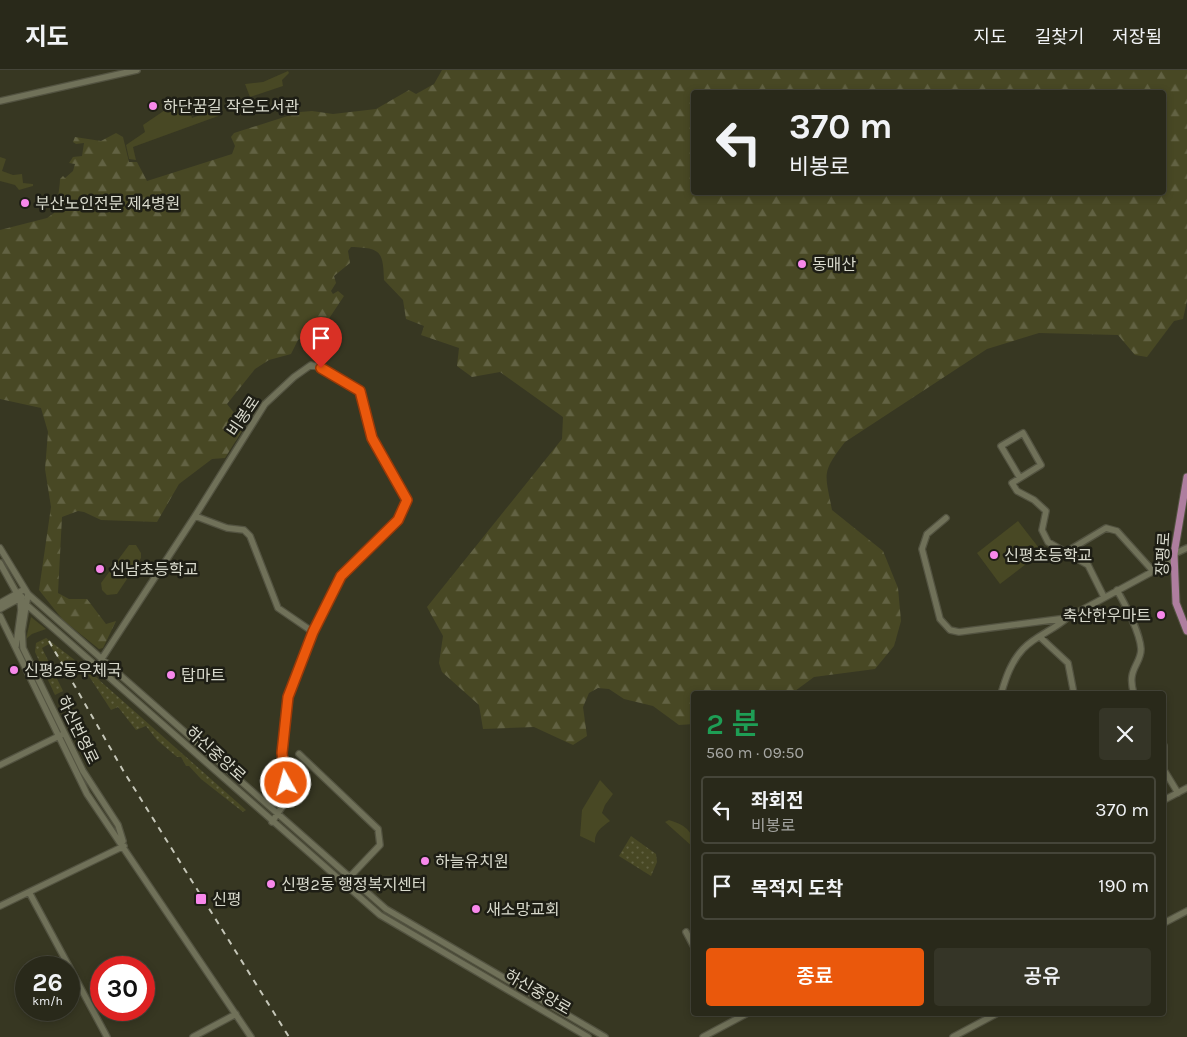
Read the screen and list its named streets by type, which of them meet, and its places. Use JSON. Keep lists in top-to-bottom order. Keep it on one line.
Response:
{"streets":{"main road":["장평로"],"street":["비봉로","하신번영로","하신중앙로"]},"crossings":[["비봉로","하신중앙로"],["하신번영로","하신중앙로"]],"places":{"other":["하단꿈길 작은도서관","부산노인전문 제4병원","동매산","신평초등학교","신남초등학교","축산한우마트","신평2동우체국","탑마트","하늘유치원","신평2동 행정복지센터","새소망교회"],"transit":["신평"]},"page":{"header":"지도","nav":["지도","길찾기","저장됨"],"turn":["370 m","비봉로"],"heading":["2 분","560 m · 09:50"],"list":[{"name":"좌회전","note":"비봉로","value":"370 m"},{"name":"목적지 도착","value":"190 m"}],"buttons":["종료","공유"],"speed":"26 km/h","limit":"30"}}
